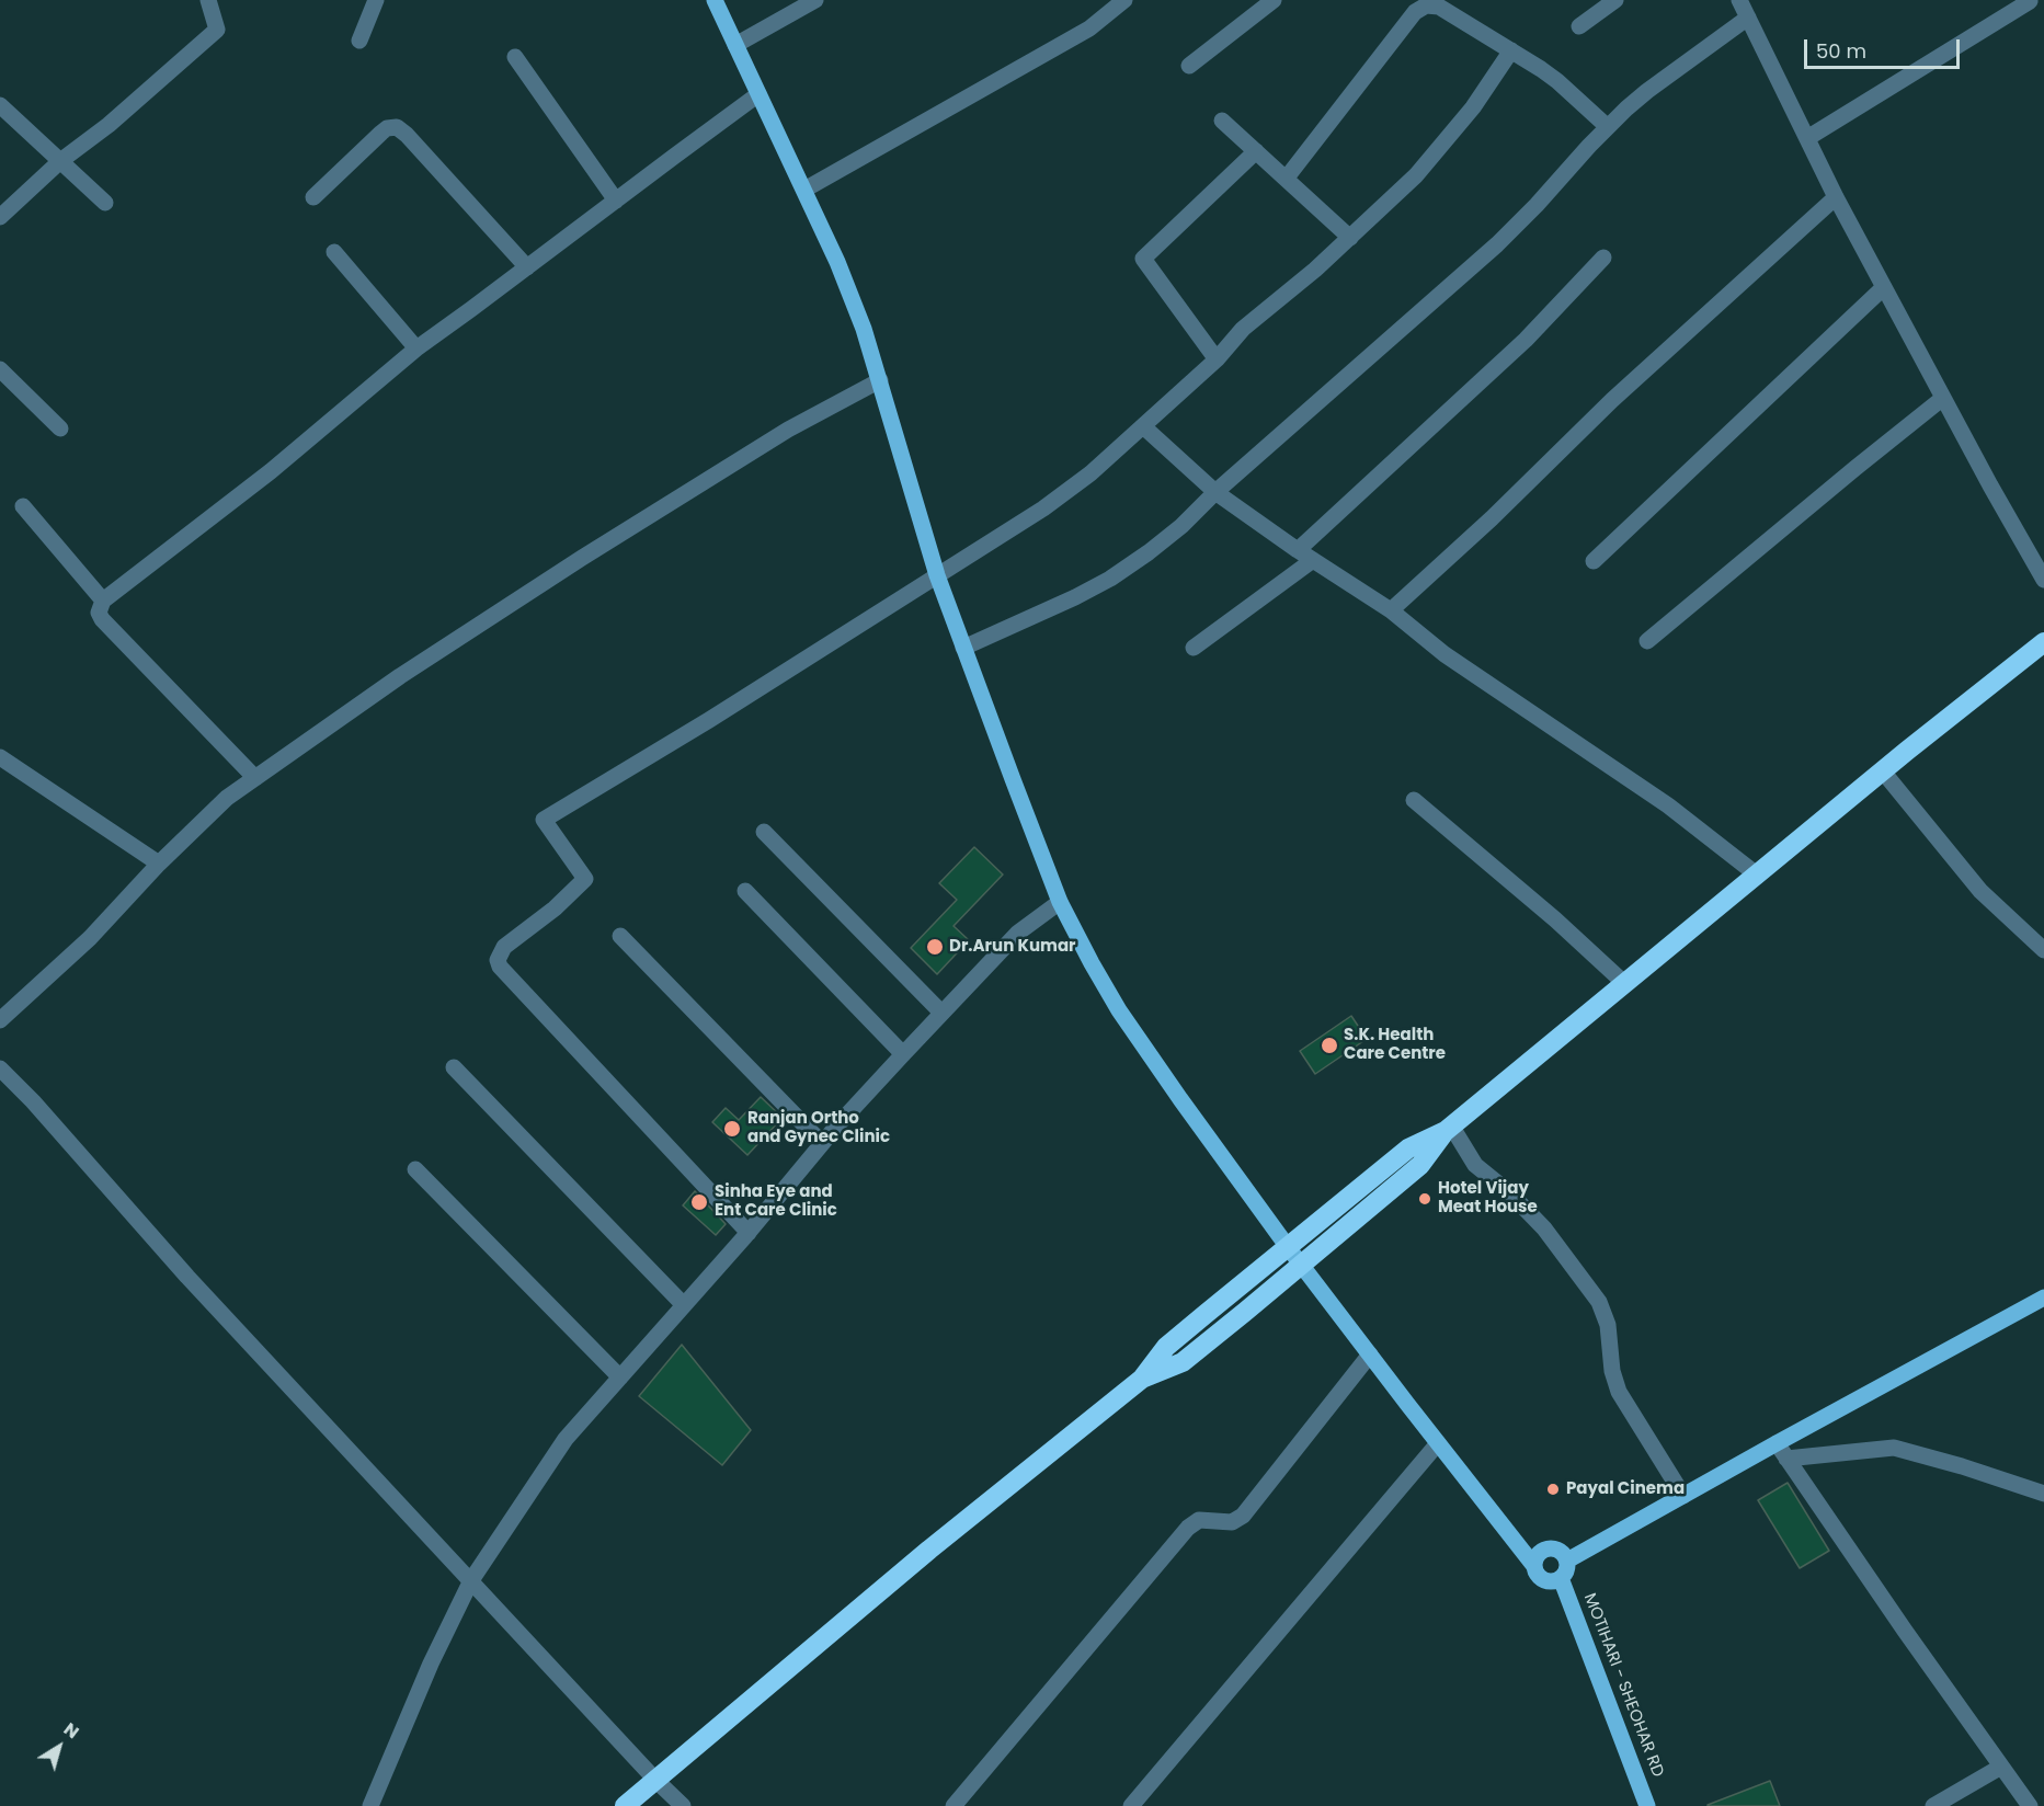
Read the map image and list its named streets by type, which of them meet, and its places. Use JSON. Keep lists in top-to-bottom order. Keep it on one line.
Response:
{"streets":{"main road":["MOTIHARI - SHEOHAR RD"]},"places":["Dr.Arun Kumar","S.K. Health Care Centre","Ranjan Ortho and Gynec Clinic","Hotel Vijay Meat House","Sinha Eye and Ent Care Clinic","Payal Cinema"],"scale_bar":"50 m","north":"top right"}
